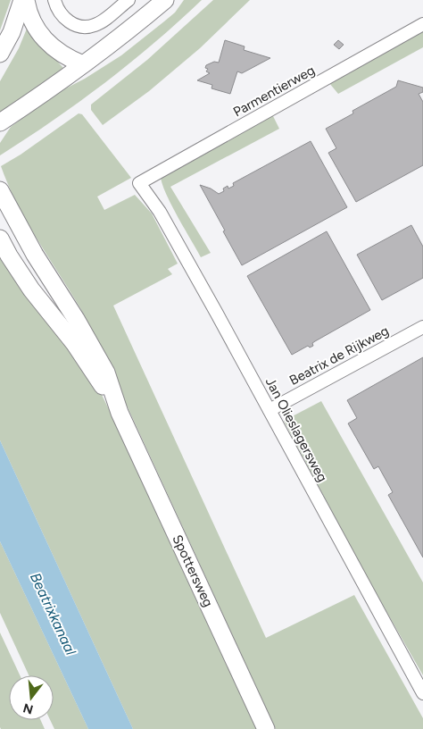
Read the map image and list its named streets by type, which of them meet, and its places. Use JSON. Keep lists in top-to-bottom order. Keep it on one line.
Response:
{"streets":{"main road":["Spottersweg"],"street":["Parmentierweg","Beatrix de Rijkweg","Jan Olieslagersweg"]},"crossings":[["Parmentierweg","Jan Olieslagersweg"],["Beatrix de Rijkweg","Jan Olieslagersweg"]],"water":["Beatrixkanaal"],"north":"bottom"}
